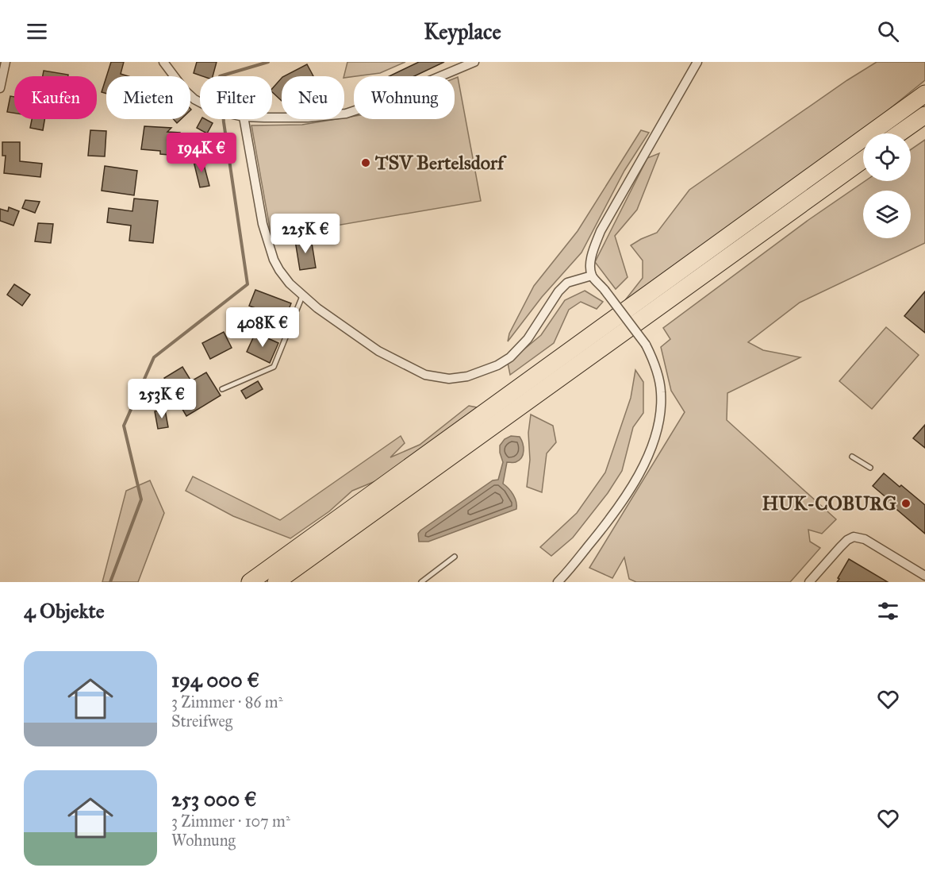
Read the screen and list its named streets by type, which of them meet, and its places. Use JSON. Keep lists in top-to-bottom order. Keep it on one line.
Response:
{"places":["TSV Bertelsdorf","HUK-COBURG"],"page":{"header":"Keyplace","chip":["Kaufen","Mieten","Filter","Neu","Wohnung"],"price":["194K €","225K €","408K €","253K €"],"heading":"4 Objekte","list":[{"name":"194 000 €","note":"3 Zimmer · 86 m² · Streifweg"},{"name":"253 000 €","note":"3 Zimmer · 107 m² · Wohnung"}]}}
